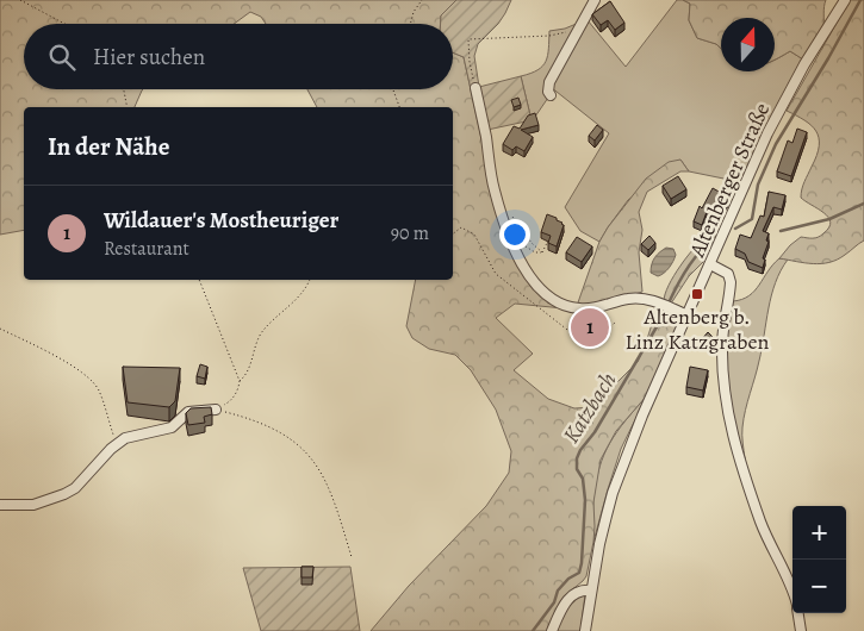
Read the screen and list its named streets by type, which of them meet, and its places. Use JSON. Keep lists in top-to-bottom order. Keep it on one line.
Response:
{"streets":{"street":["Altenberger Straße"]},"water":["Katzbach"],"places":{"transit":["Altenberg b. Linz Katzgraben"]},"north":"top","page":{"search":"Hier suchen","heading":"In der Nähe","list":[{"mark":"1","name":"Wildauer's Mostheuriger","note":"Restaurant","value":"90 m"}],"pins":"1","map_buttons":["+","−"]}}
